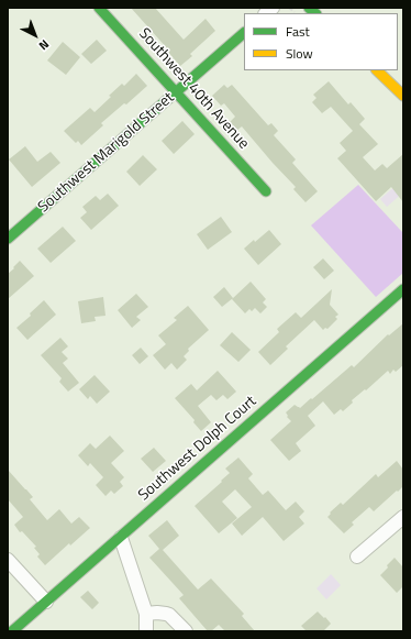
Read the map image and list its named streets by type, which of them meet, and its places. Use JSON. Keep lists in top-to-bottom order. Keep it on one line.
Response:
{"streets":{"street":["Southwest 40th Avenue","Southwest Marigold Street","Southwest Dolph Court"]},"crossings":[["Southwest 40th Avenue","Southwest Marigold Street"]],"legend":["Fast","Slow"],"north":"bottom right"}
